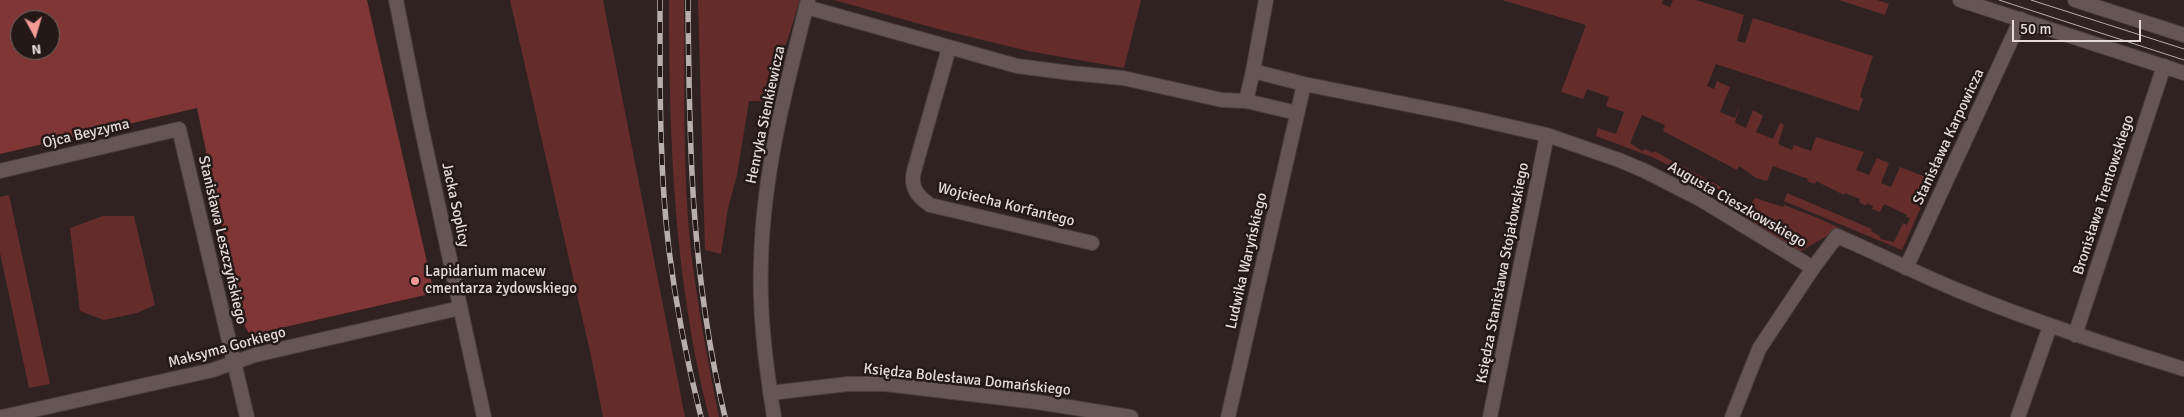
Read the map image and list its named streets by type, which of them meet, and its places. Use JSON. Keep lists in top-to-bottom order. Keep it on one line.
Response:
{"streets":{"street":["Henryka Sienkiewicza","Ojca Beyzyma","Stanisława Karpowicza","Bronisława Trentowskiego","Jacka Soplicy","Wojciecha Korfantego","Augusta Cieszkowskiego","Stanisława Leszczyńskiego","Ludwika Waryńskiego","Księdza Stanisława Stojałowskiego","Maksyma Gorkiego","Księdza Bolesława Domańskiego"]},"crossings":[["Henryka Sienkiewicza","Księdza Bolesława Domańskiego"],["Ojca Beyzyma","Stanisława Leszczyńskiego"],["Stanisława Karpowicza","Augusta Cieszkowskiego"],["Bronisława Trentowskiego","Augusta Cieszkowskiego"],["Jacka Soplicy","Maksyma Gorkiego"],["Augusta Cieszkowskiego","Ludwika Waryńskiego"],["Augusta Cieszkowskiego","Księdza Stanisława Stojałowskiego"],["Stanisława Leszczyńskiego","Maksyma Gorkiego"]],"places":["Lapidarium macew cmentarza żydowskiego"],"scale_bar":"50 m","north":"bottom"}
